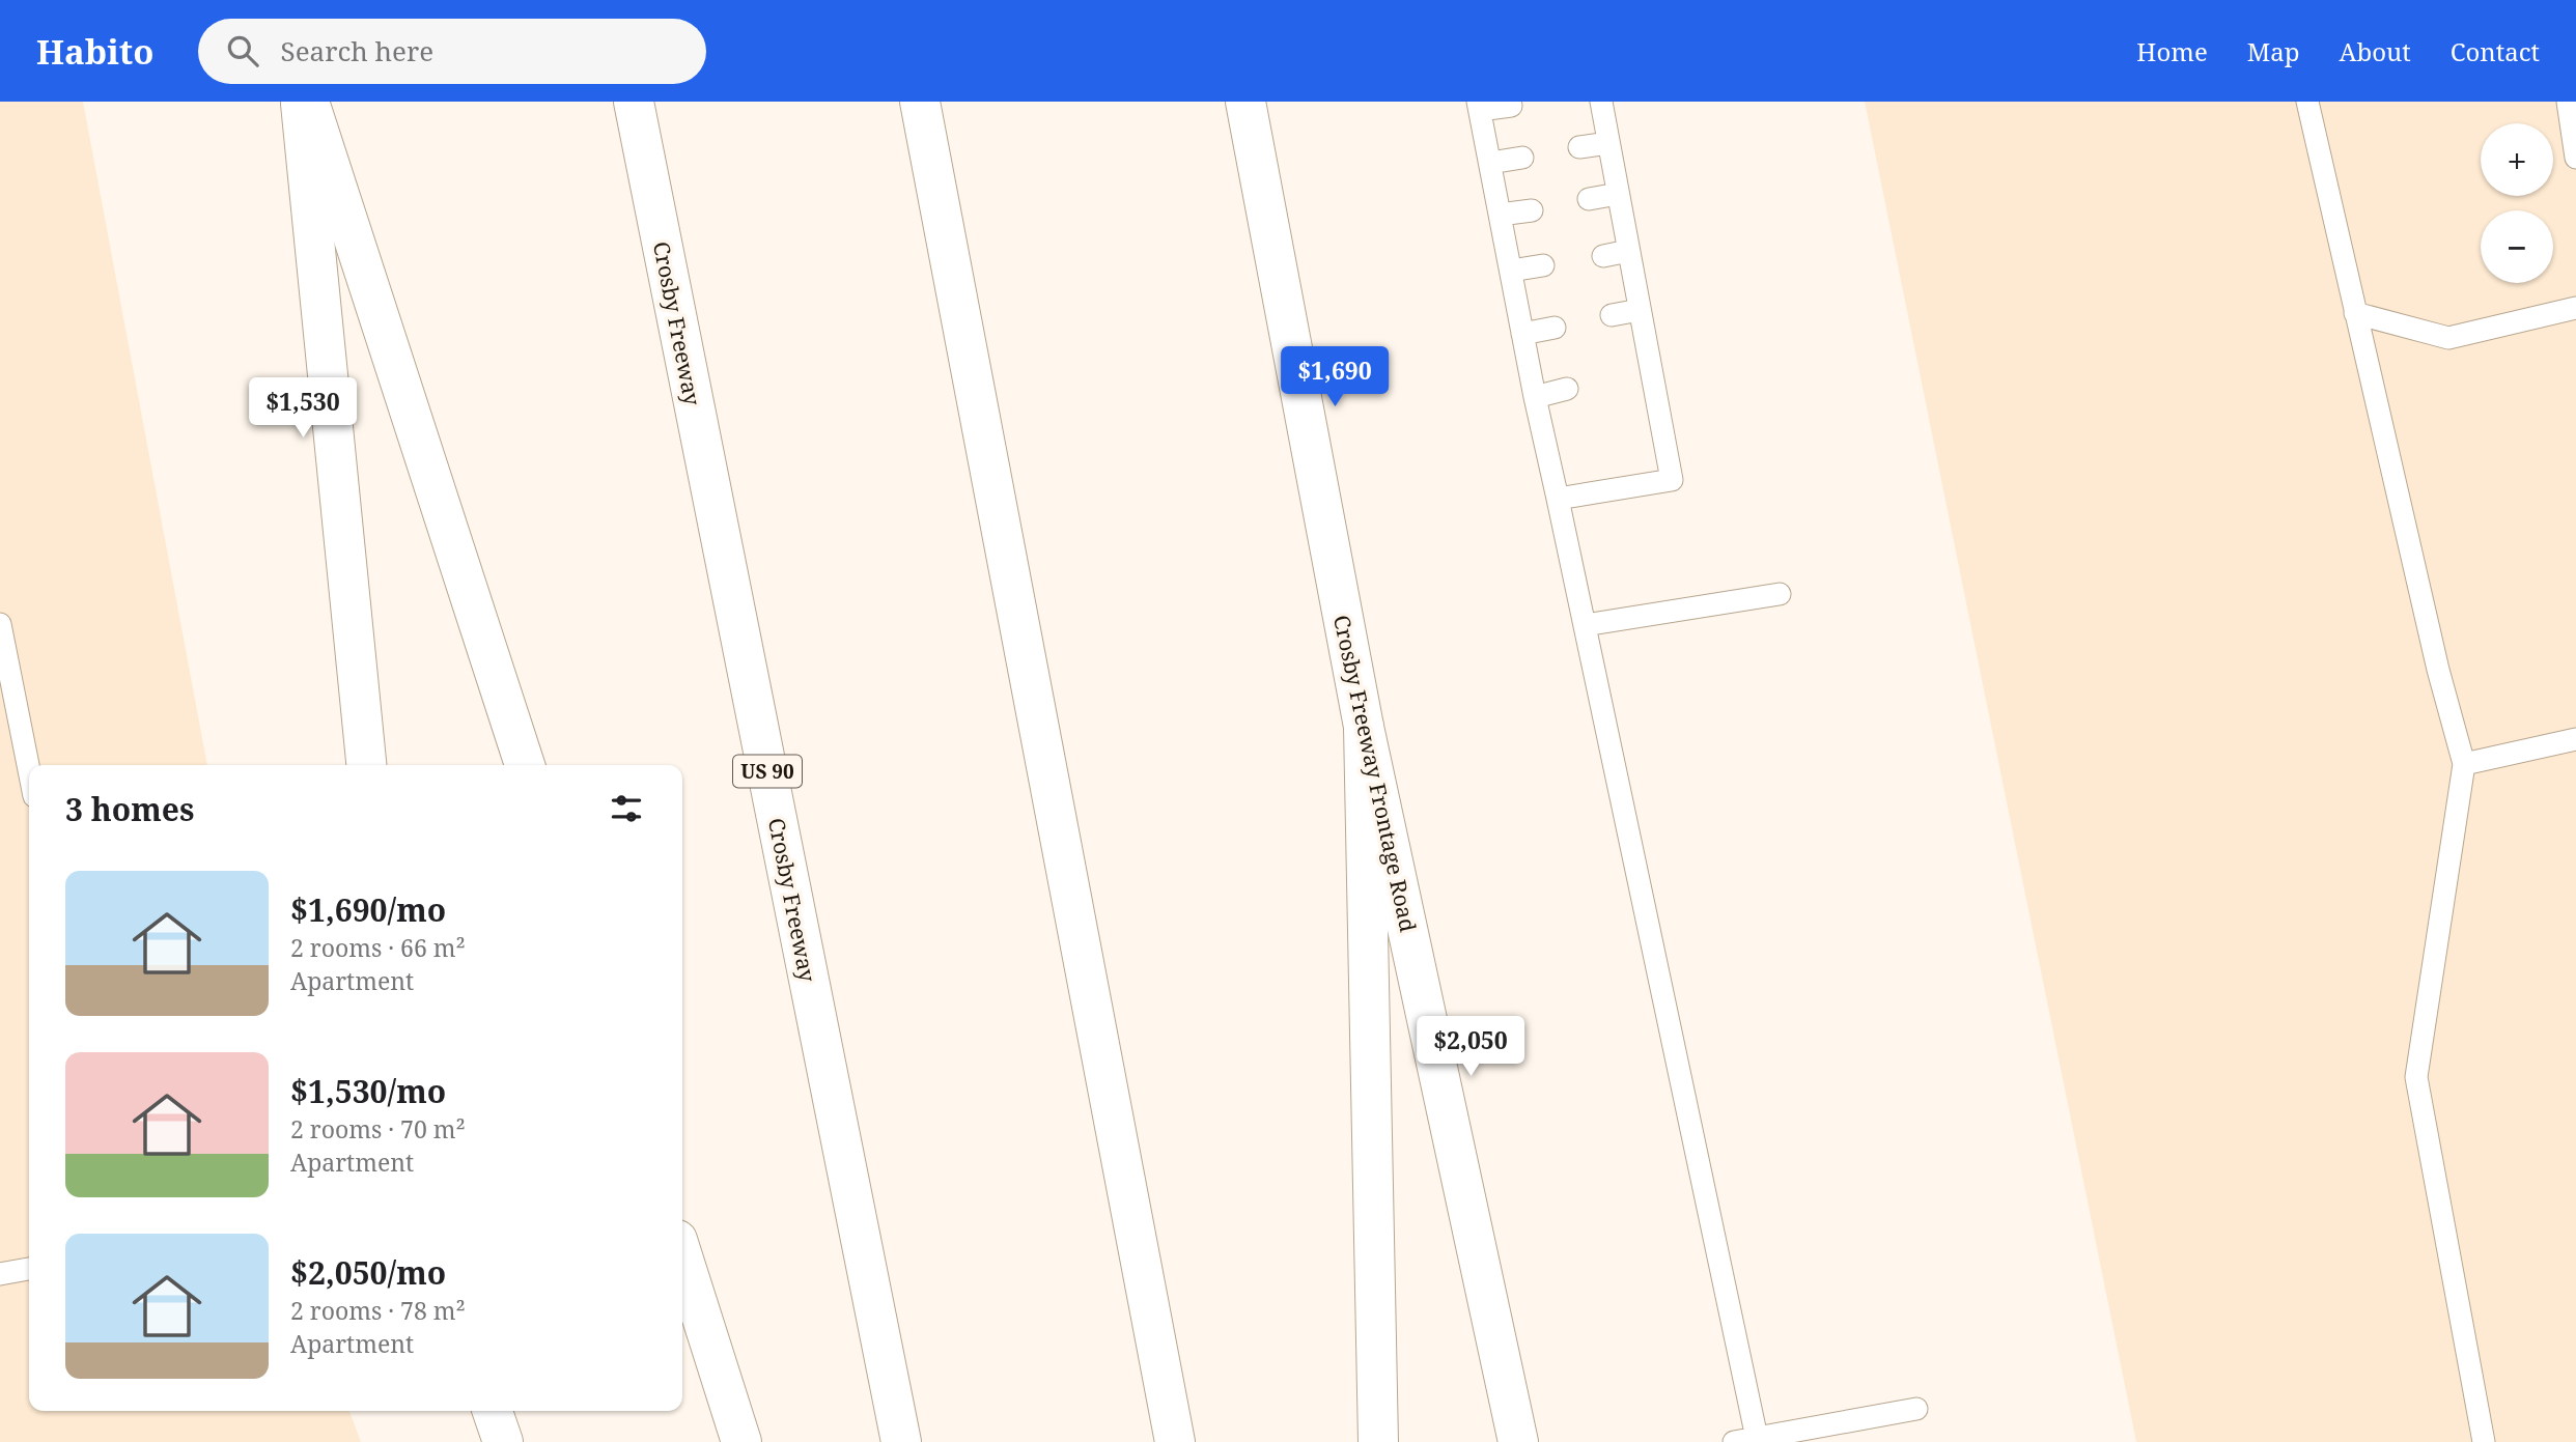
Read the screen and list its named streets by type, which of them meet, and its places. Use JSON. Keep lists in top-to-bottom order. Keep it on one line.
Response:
{"streets":{"main road":["Crosby Freeway","US 90","Crosby Freeway Frontage Road"]},"page":{"header":"Habito","search":"Search here","nav":["Home","Map","About","Contact"],"map_buttons":["+","−"],"price":["$1,690","$1,530","$2,050"],"heading":"3 homes","list":[{"name":"$1,690/mo","note":"2 rooms · 66 m² · Apartment"},{"name":"$1,530/mo","note":"2 rooms · 70 m² · Apartment"},{"name":"$2,050/mo","note":"2 rooms · 78 m² · Apartment"}]}}
